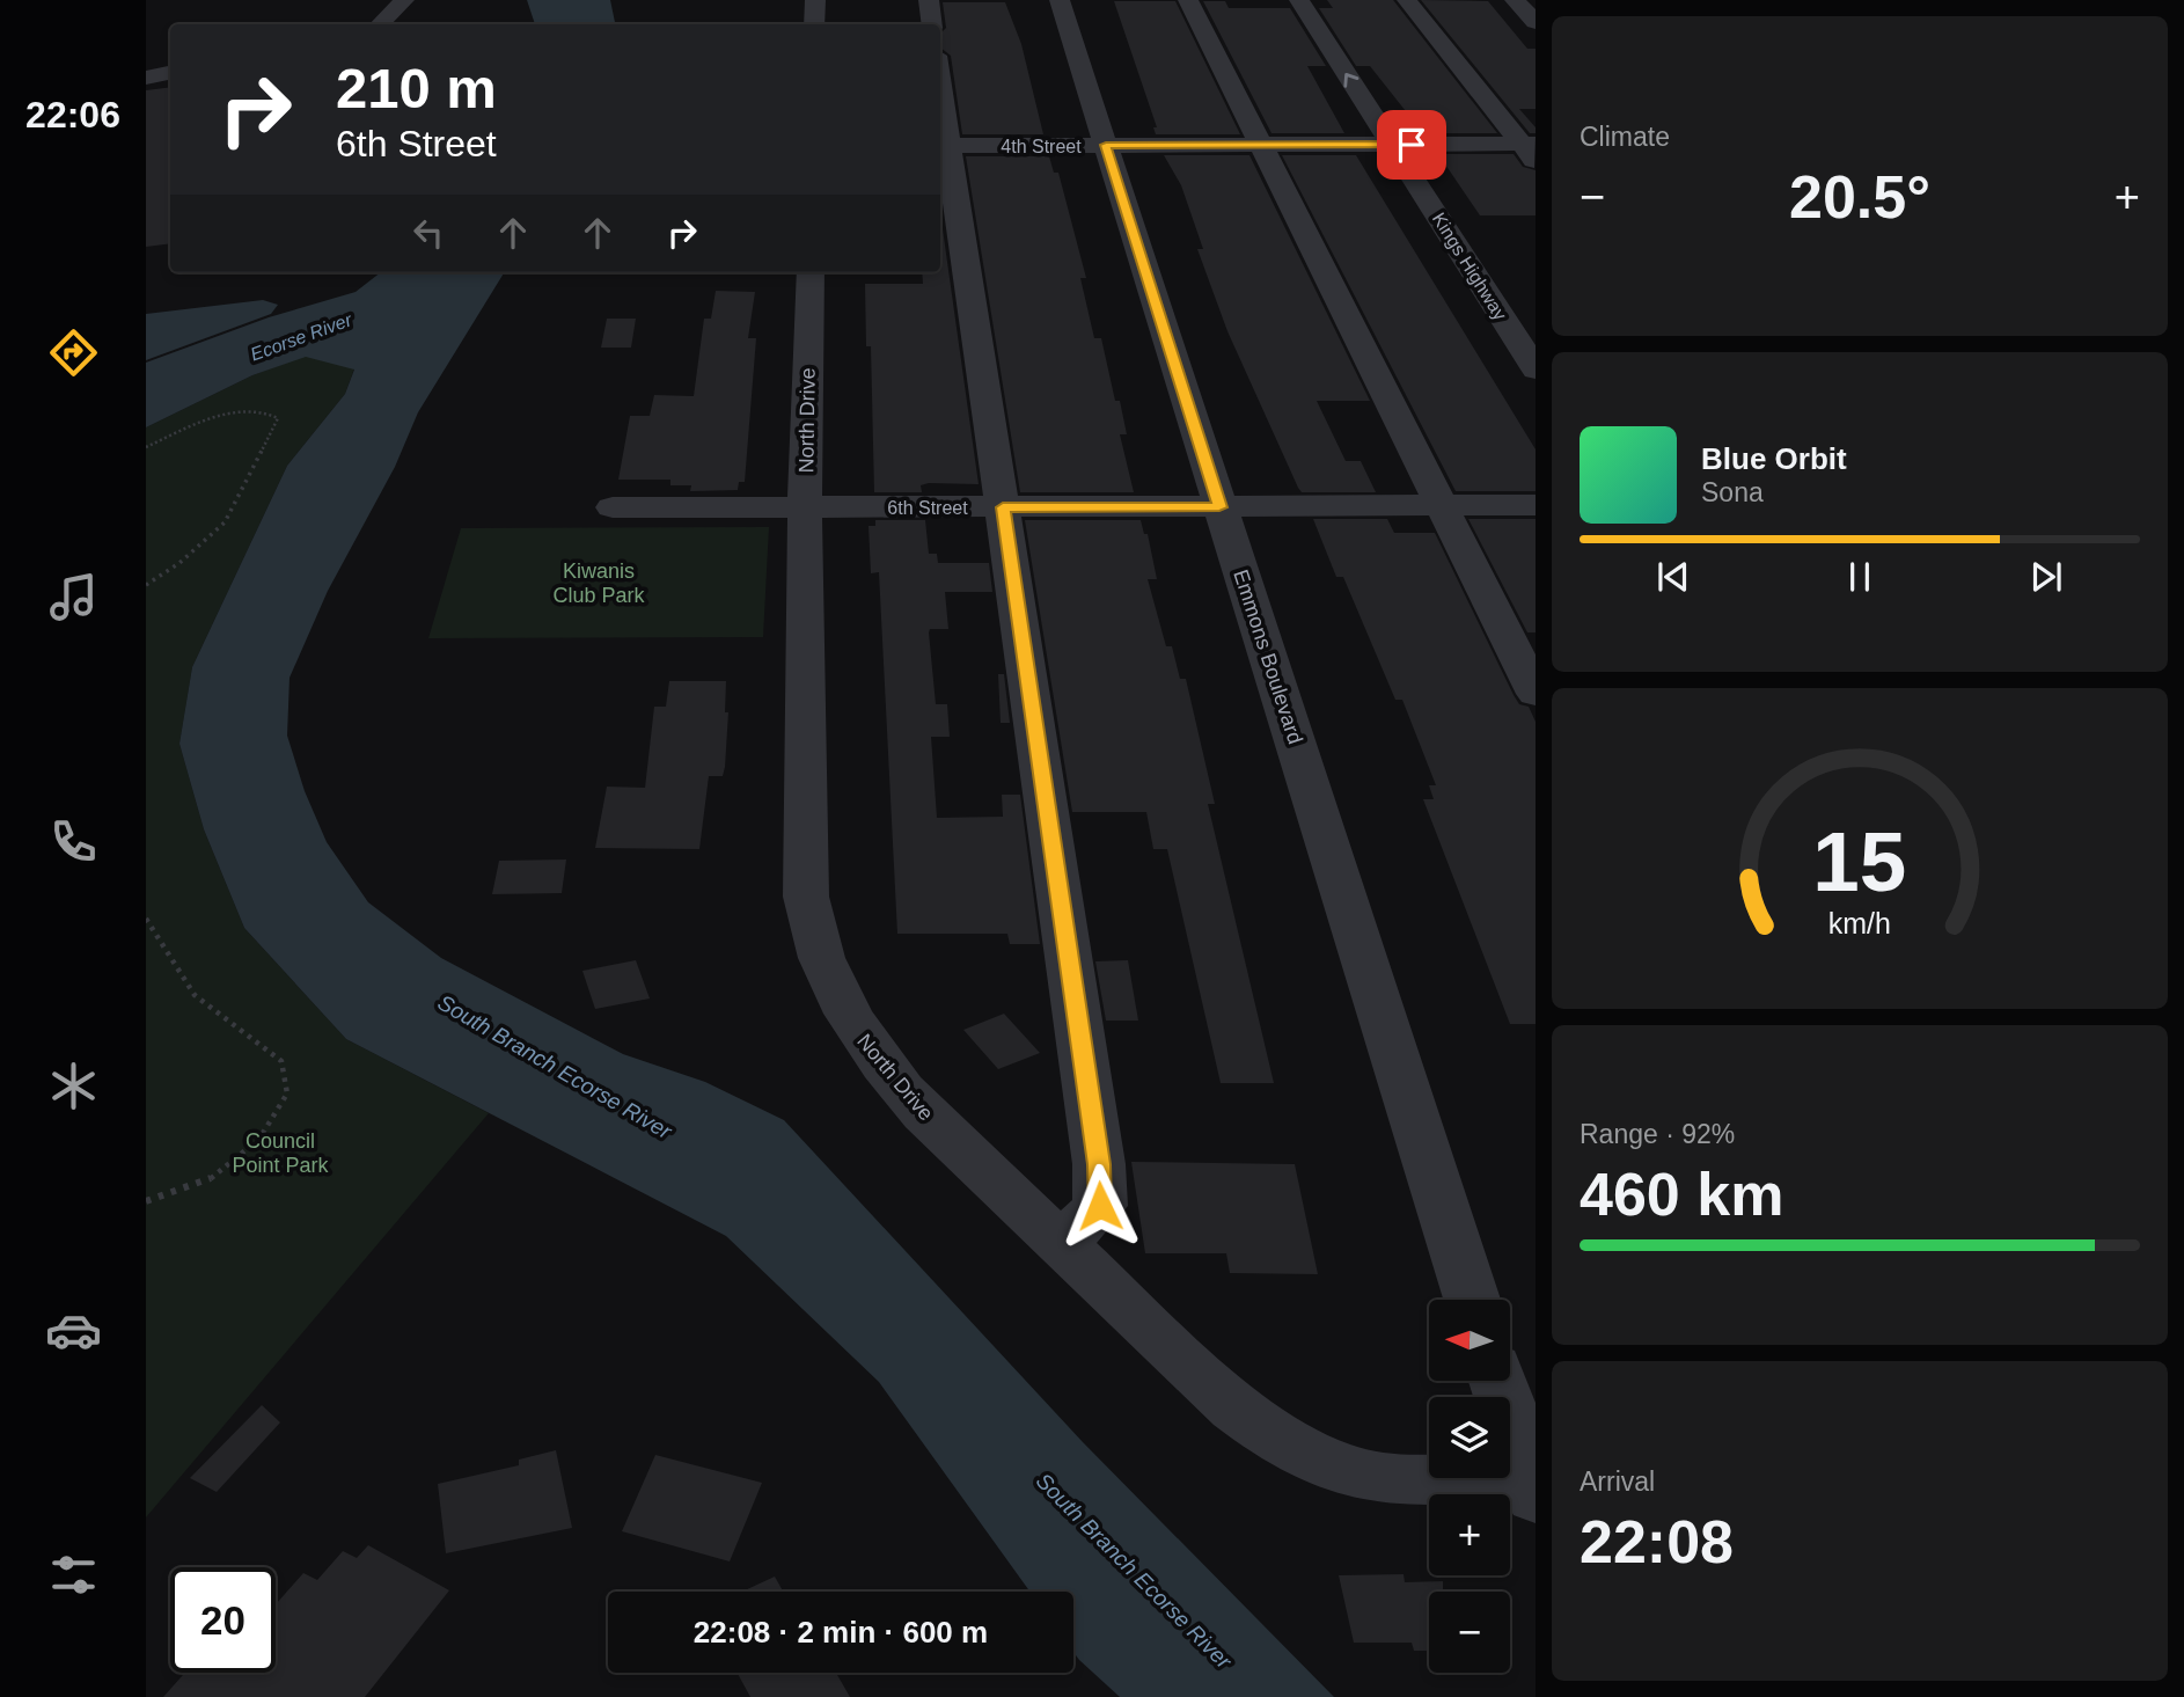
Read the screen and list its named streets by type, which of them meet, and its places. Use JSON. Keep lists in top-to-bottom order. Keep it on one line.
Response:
{"streets":{"street":["4th Street","Kings Highway","North Drive","6th Street","Emmons Boulevard"]},"crossings":[["4th Street","Kings Highway"],["4th Street","Emmons Boulevard"],["North Drive","6th Street"],["6th Street","Emmons Boulevard"]],"water":["Ecorse River","South Branch Ecorse River"],"parks":["Kiwanis Club Park","Council Point Park"],"north":"left","page":{"tabs":"22:06","tile":["Climate",["Range · 92%","460 km"],["Arrival","22:08"]],"turn":["210 m","6th Street"],"heat":["−","20.5°","+"],"song":["Blue Orbit","Sona"],"map_buttons":["+","−"],"limit":"20","trip":"22:08 · 2 min · 600 m","gauge":["15","km/h"]}}
